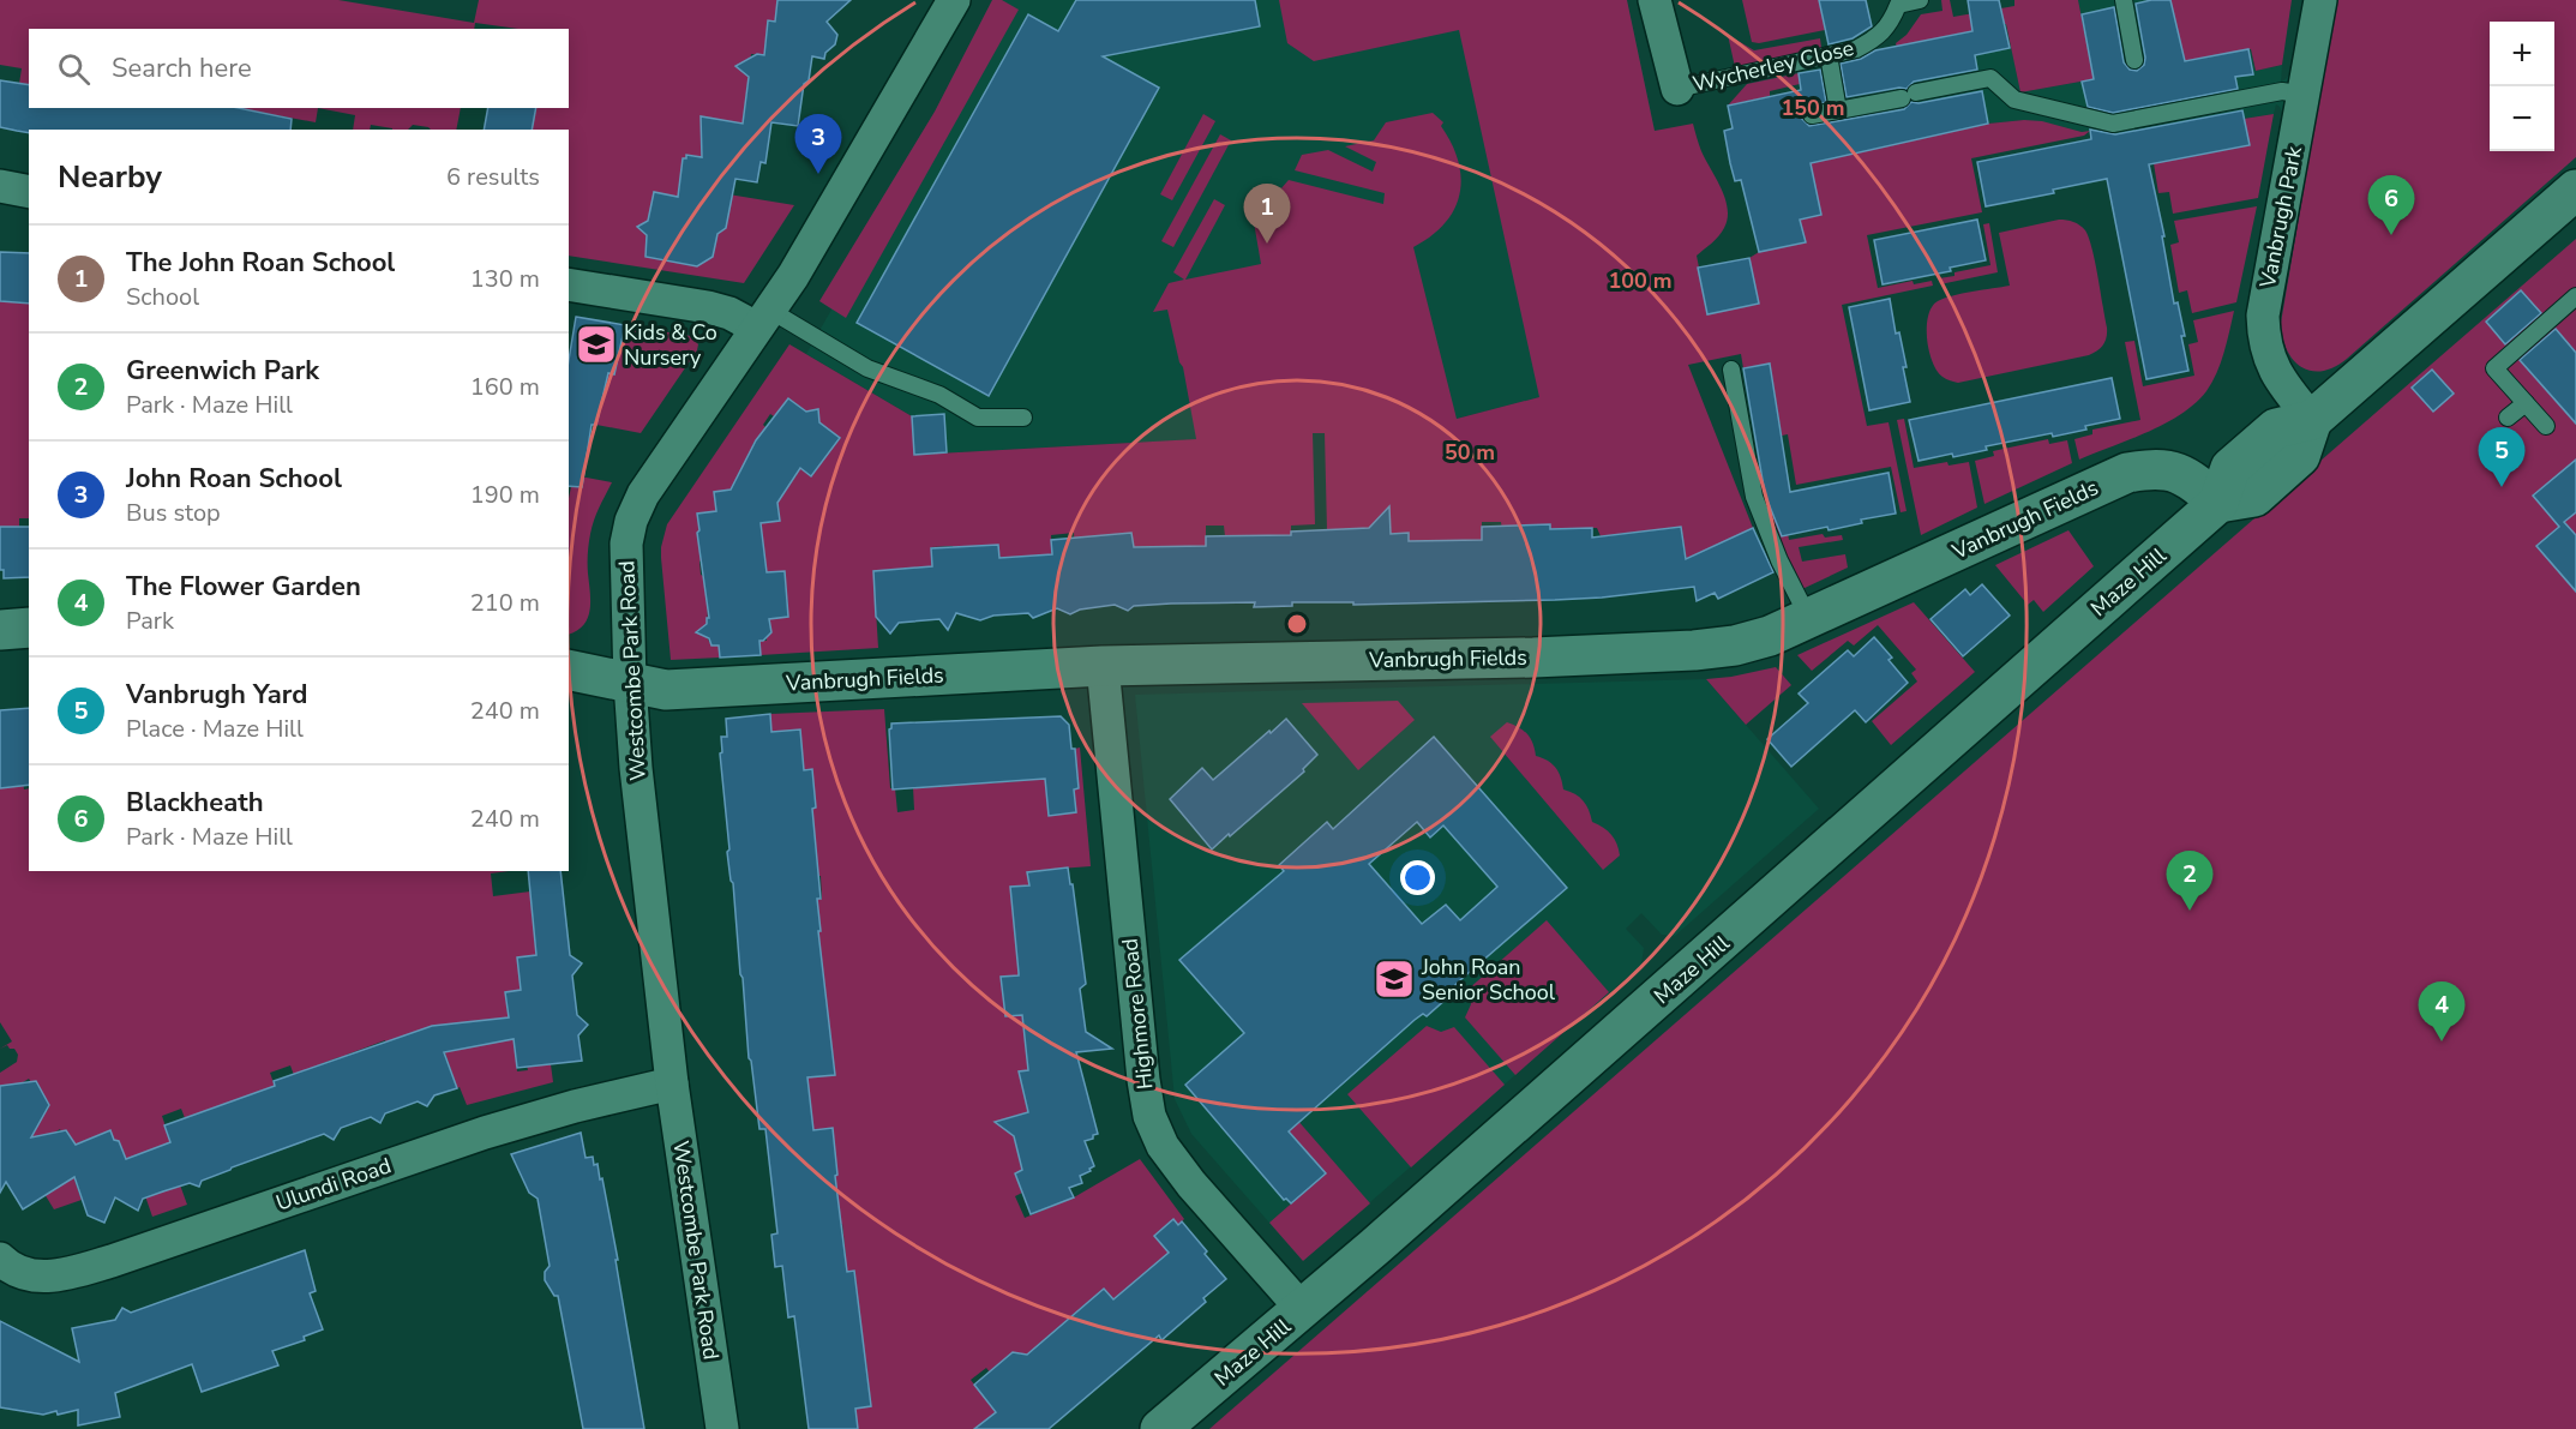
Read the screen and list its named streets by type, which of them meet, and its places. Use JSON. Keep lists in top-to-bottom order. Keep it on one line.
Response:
{"streets":{"street":["Wycherley Close","Vanbrugh Park","Vanbrugh Fields","Maze Hill","Westcombe Park Road","Highmore Road","Ulundi Road"]},"crossings":[["Vanbrugh Fields","Maze Hill"],["Vanbrugh Fields","Westcombe Park Road"],["Vanbrugh Fields","Highmore Road"],["Maze Hill","Highmore Road"],["Westcombe Park Road","Ulundi Road"]],"places":{"school or university":["Kids & Co Nursery","John Roan Senior School"]},"page":{"map_buttons":["+","−"],"search":"Search here","pins":["3","6","1","5","2","4"],"heading":["Nearby","6 results"],"list":[{"mark":"1","name":"The John Roan School","note":"School","value":"130 m"},{"mark":"2","name":"Greenwich Park","note":"Park · Maze Hill","value":"160 m"},{"mark":"3","name":"John Roan School","note":"Bus stop","value":"190 m"},{"mark":"4","name":"The Flower Garden","note":"Park","value":"210 m"},{"mark":"5","name":"Vanbrugh Yard","note":"Place · Maze Hill","value":"240 m"},{"mark":"6","name":"Blackheath","note":"Park · Maze Hill","value":"240 m"}]},"rings":["150 m","100 m","50 m"]}
